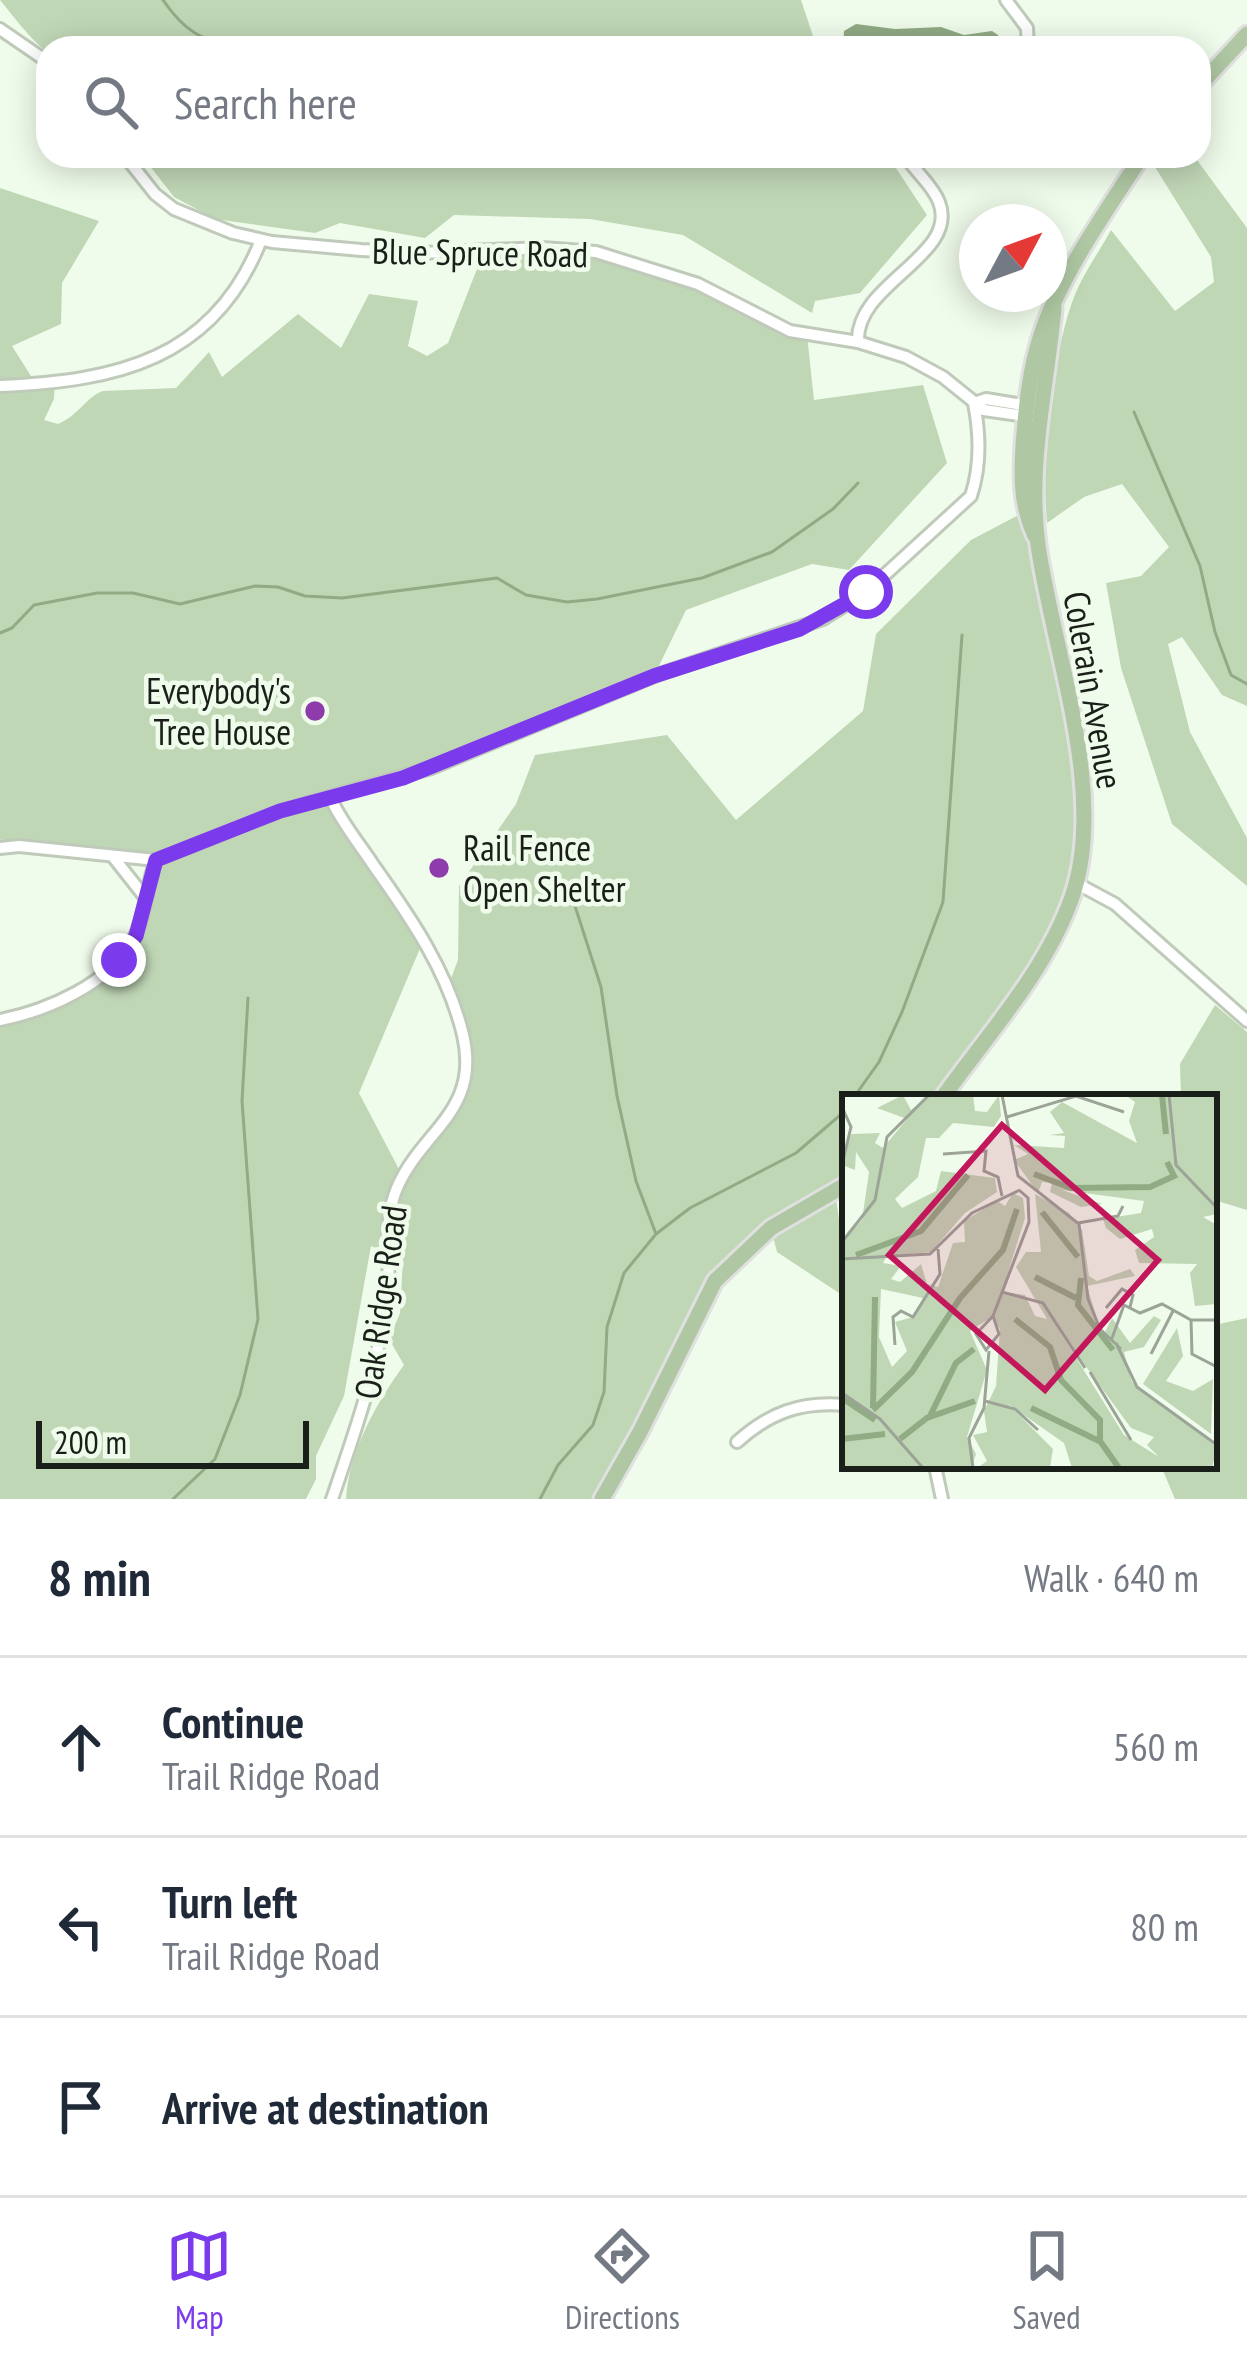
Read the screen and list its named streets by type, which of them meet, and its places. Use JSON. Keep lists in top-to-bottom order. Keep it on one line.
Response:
{"streets":{"main road":["Colerain Avenue"],"street":["Blue Spruce Road","Oak Ridge Road"]},"crossings":[["Blue Spruce Road","Colerain Avenue"]],"places":["Everybody's Tree House","Rail Fence Open Shelter"],"scale_bar":"200 m","north":"top right","page":{"search":"Search here","scale":"200 m","heading":["8 min","Walk · 640 m"],"list":[["Continue","Trail Ridge Road","560 m"],["Turn left","Trail Ridge Road","80 m"],"Arrive at destination"],"nav":["Map","Directions","Saved"]}}
